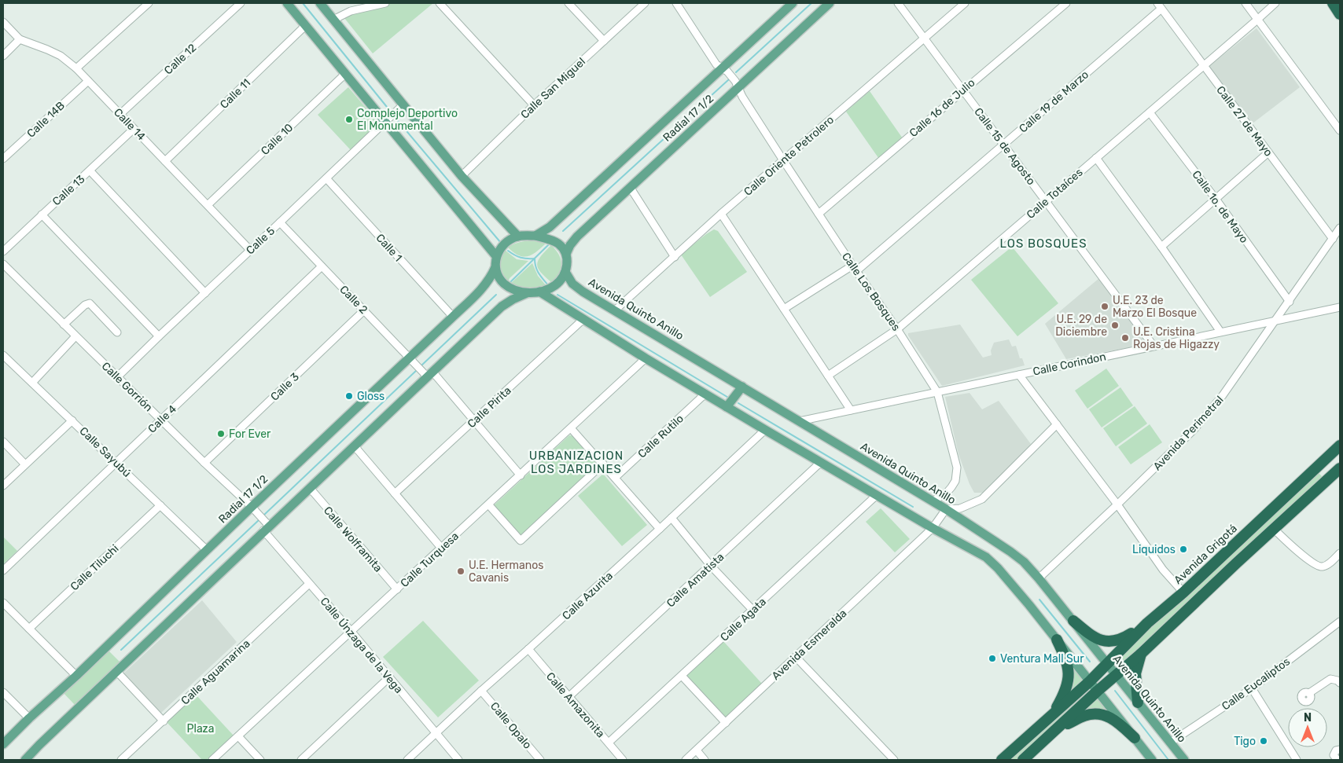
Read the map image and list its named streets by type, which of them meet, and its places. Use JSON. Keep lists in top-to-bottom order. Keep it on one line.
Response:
{"streets":{"highway":["Avenida Grigotá"],"main road":["Radial 17 1/2","Avenida Quinto Anillo"],"street":["Calle 12","Calle San Miguel","Calle 11","Calle 19 de Marzo","Calle 16 de Julio","Calle 14B","Calle 27 de Mayo","Calle 14","Calle 10","Calle 15 de Agosto","Calle Oriente Petrolero","Calle 13","Calle Totaíces","Calle 1o. de Mayo","Calle 5","Calle 1","Calle Los Bosques","Calle 2","Calle Corindon","Calle Gorrión","Calle 3","Calle Pirita","Calle 4","Avenida Perimetral","Calle Rutilo","Calle Sayubú","Calle Wolframita","Calle Turquesa","Calle Tiluchi","Calle Amatista","Calle Azurita","Calle Agata","Avenida Esmeralda","Calle Únzaga de la Vega","Calle Aguamarina","Calle Eucaliptos","Calle Amazonita","Calle Opalo"]},"crossings":[["Calle 12","Calle 14"],["Calle 11","Calle 14"],["Calle 19 de Marzo","Calle 27 de Mayo"],["Calle 19 de Marzo","Calle 15 de Agosto"],["Calle 19 de Marzo","Calle Los Bosques"],["Calle 16 de Julio","Calle 15 de Agosto"],["Calle 16 de Julio","Calle Los Bosques"],["Radial 17 1/2","Calle 1"],["Radial 17 1/2","Calle Los Bosques"],["Radial 17 1/2","Calle 2"],["Radial 17 1/2","Avenida Quinto Anillo"],["Radial 17 1/2","Calle Gorrión"],["Radial 17 1/2","Calle Sayubú"],["Calle 14B","Calle 14"],["Calle 27 de Mayo","Calle Totaíces"],["Calle 27 de Mayo","Avenida Perimetral"],["Calle 14","Calle 10"],["Calle 14","Calle 13"],["Calle 14","Calle 5"],["Calle 15 de Agosto","Calle Oriente Petrolero"],["Calle 15 de Agosto","Calle Totaíces"],["Calle 15 de Agosto","Calle Corindon"],["Calle Oriente Petrolero","Calle Los Bosques"],["Calle Oriente Petrolero","Avenida Quinto Anillo"],["Calle Totaíces","Calle 1o. de Mayo"],["Calle Totaíces","Calle Los Bosques"],["Calle 1o. de Mayo","Avenida Perimetral"],["Calle 5","Calle 1"],["Calle 5","Calle 2"],["Calle 5","Calle Gorrión"],["Calle Los Bosques","Avenida Quinto Anillo"],["Calle Los Bosques","Calle Corindon"],["Calle 2","Calle 3"],["Calle 2","Calle Pirita"],["Calle 2","Calle 4"],["Calle 2","Calle Turquesa"],["Avenida Quinto Anillo","Calle Corindon"],["Avenida Quinto Anillo","Avenida Perimetral"],["Avenida Quinto Anillo","Avenida Grigotá"],["Avenida Quinto Anillo","Calle Eucaliptos"],["Calle Corindon","Avenida Perimetral"],["Calle Gorrión","Calle 3"],["Calle Gorrión","Calle 4"],["Calle Gorrión","Calle Únzaga de la Vega"],["Calle 4","Calle Sayubú"],["Calle Sayubú","Calle Tiluchi"],["Calle Wolframita","Calle Turquesa"],["Calle Turquesa","Calle Únzaga de la Vega"],["Calle Amatista","Calle Amazonita"],["Calle Azurita","Calle Únzaga de la Vega"],["Calle Azurita","Calle Amazonita"],["Calle Azurita","Calle Opalo"],["Calle Agata","Calle Amazonita"],["Calle Únzaga de la Vega","Calle Aguamarina"]],"districts":["LOS BOSQUES","URBANIZACION LOS JARDINES"],"parks":["Plaza"],"places":["Complejo Deportivo El Monumental","U.E. 23 de Marzo El Bosque","U.E. 29 de Diciembre","U.E. Cristina Rojas de Higazzy","Gloss","For Ever","Liquidos","U.E. Hermanos Cavanis","Ventura Mall Sur","Tigo"],"north":"top"}
